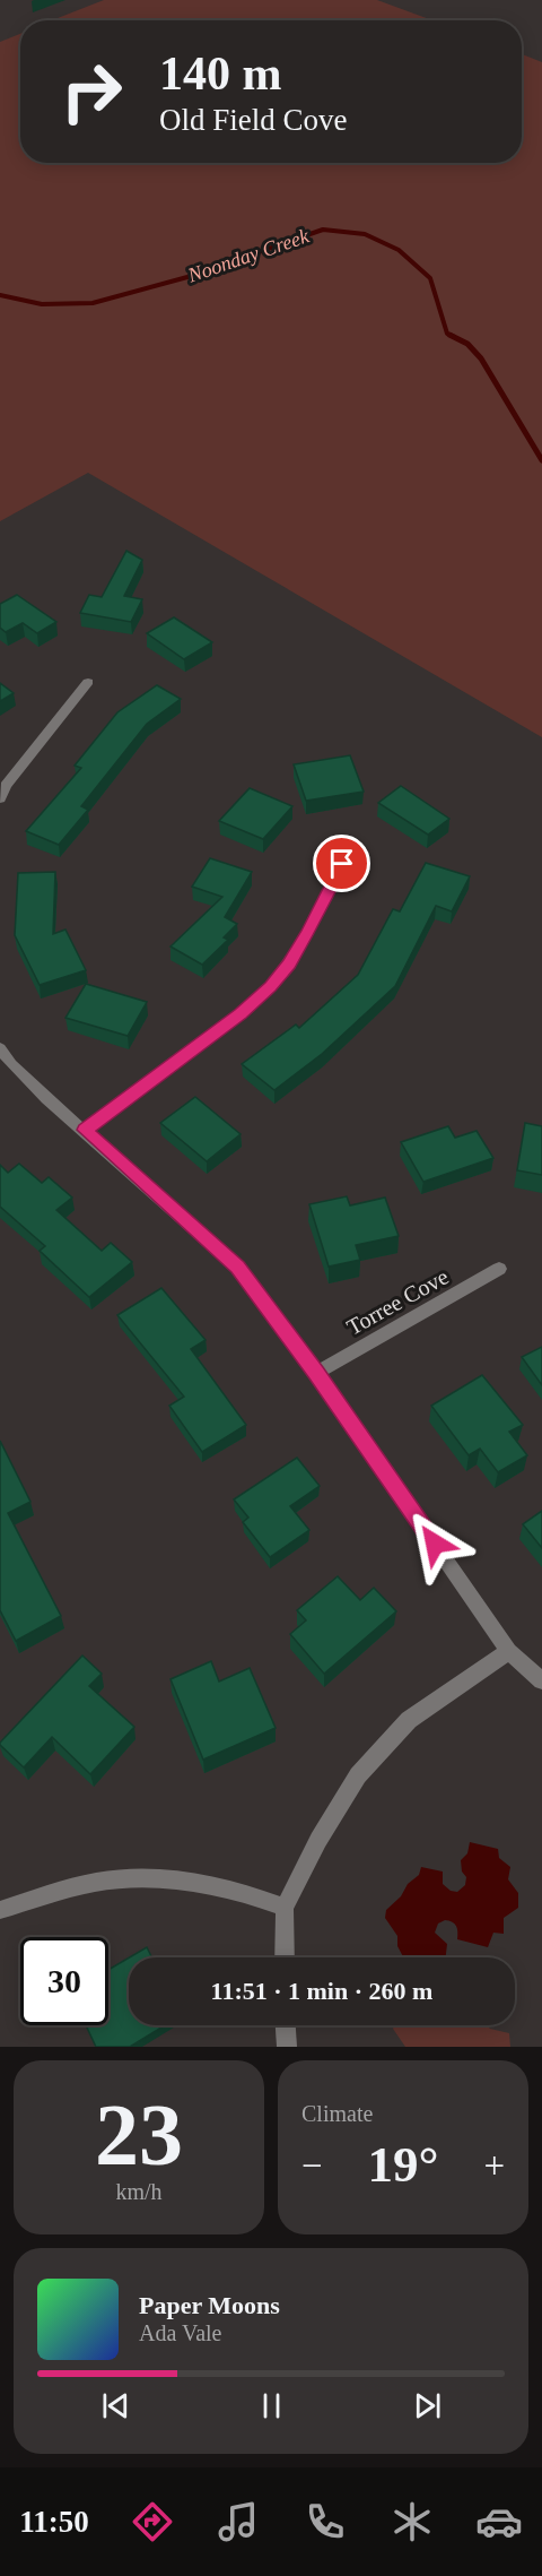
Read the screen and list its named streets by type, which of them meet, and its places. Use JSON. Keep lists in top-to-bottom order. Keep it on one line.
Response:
{"streets":{"street":["Torree Cove"]},"water":["Noonday Creek"],"page":{"turn":["140 m","Old Field Cove"],"limit":"30","trip":"11:51 · 1 min · 260 m","tile":[["23","km/h"],"Climate"],"heat":["−","19°","+"],"song":["Paper Moons","Ada Vale"],"tabs":"11:50"}}
